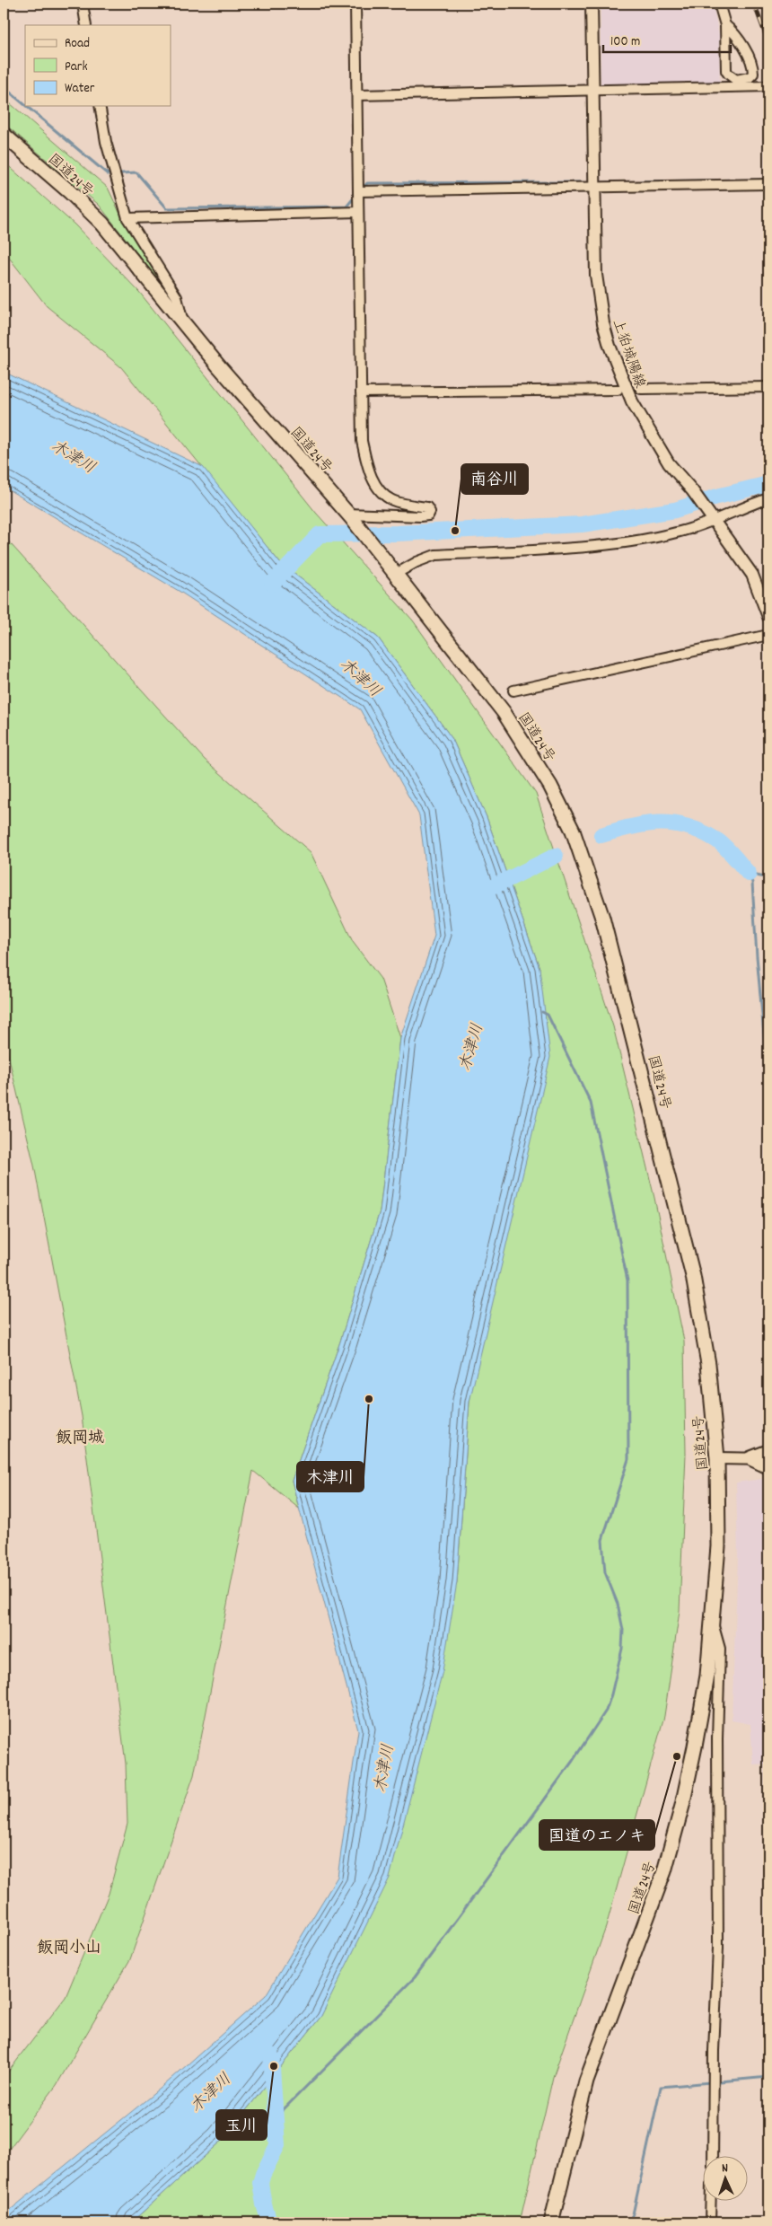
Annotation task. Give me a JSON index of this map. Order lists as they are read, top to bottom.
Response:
{
  "streets": {
    "highway": ["国道24号"],
    "main road": ["上狛城陽線"]
  },
  "districts": ["飯岡城", "飯岡小山"],
  "water": ["木津川"],
  "places": [
    "南谷川",
    "木津川",
    "国道のエノキ",
    "玉川"
  ],
  "legend": ["Road", "Park", "Water"],
  "scale_bar": "100 m",
  "north": "top"
}
